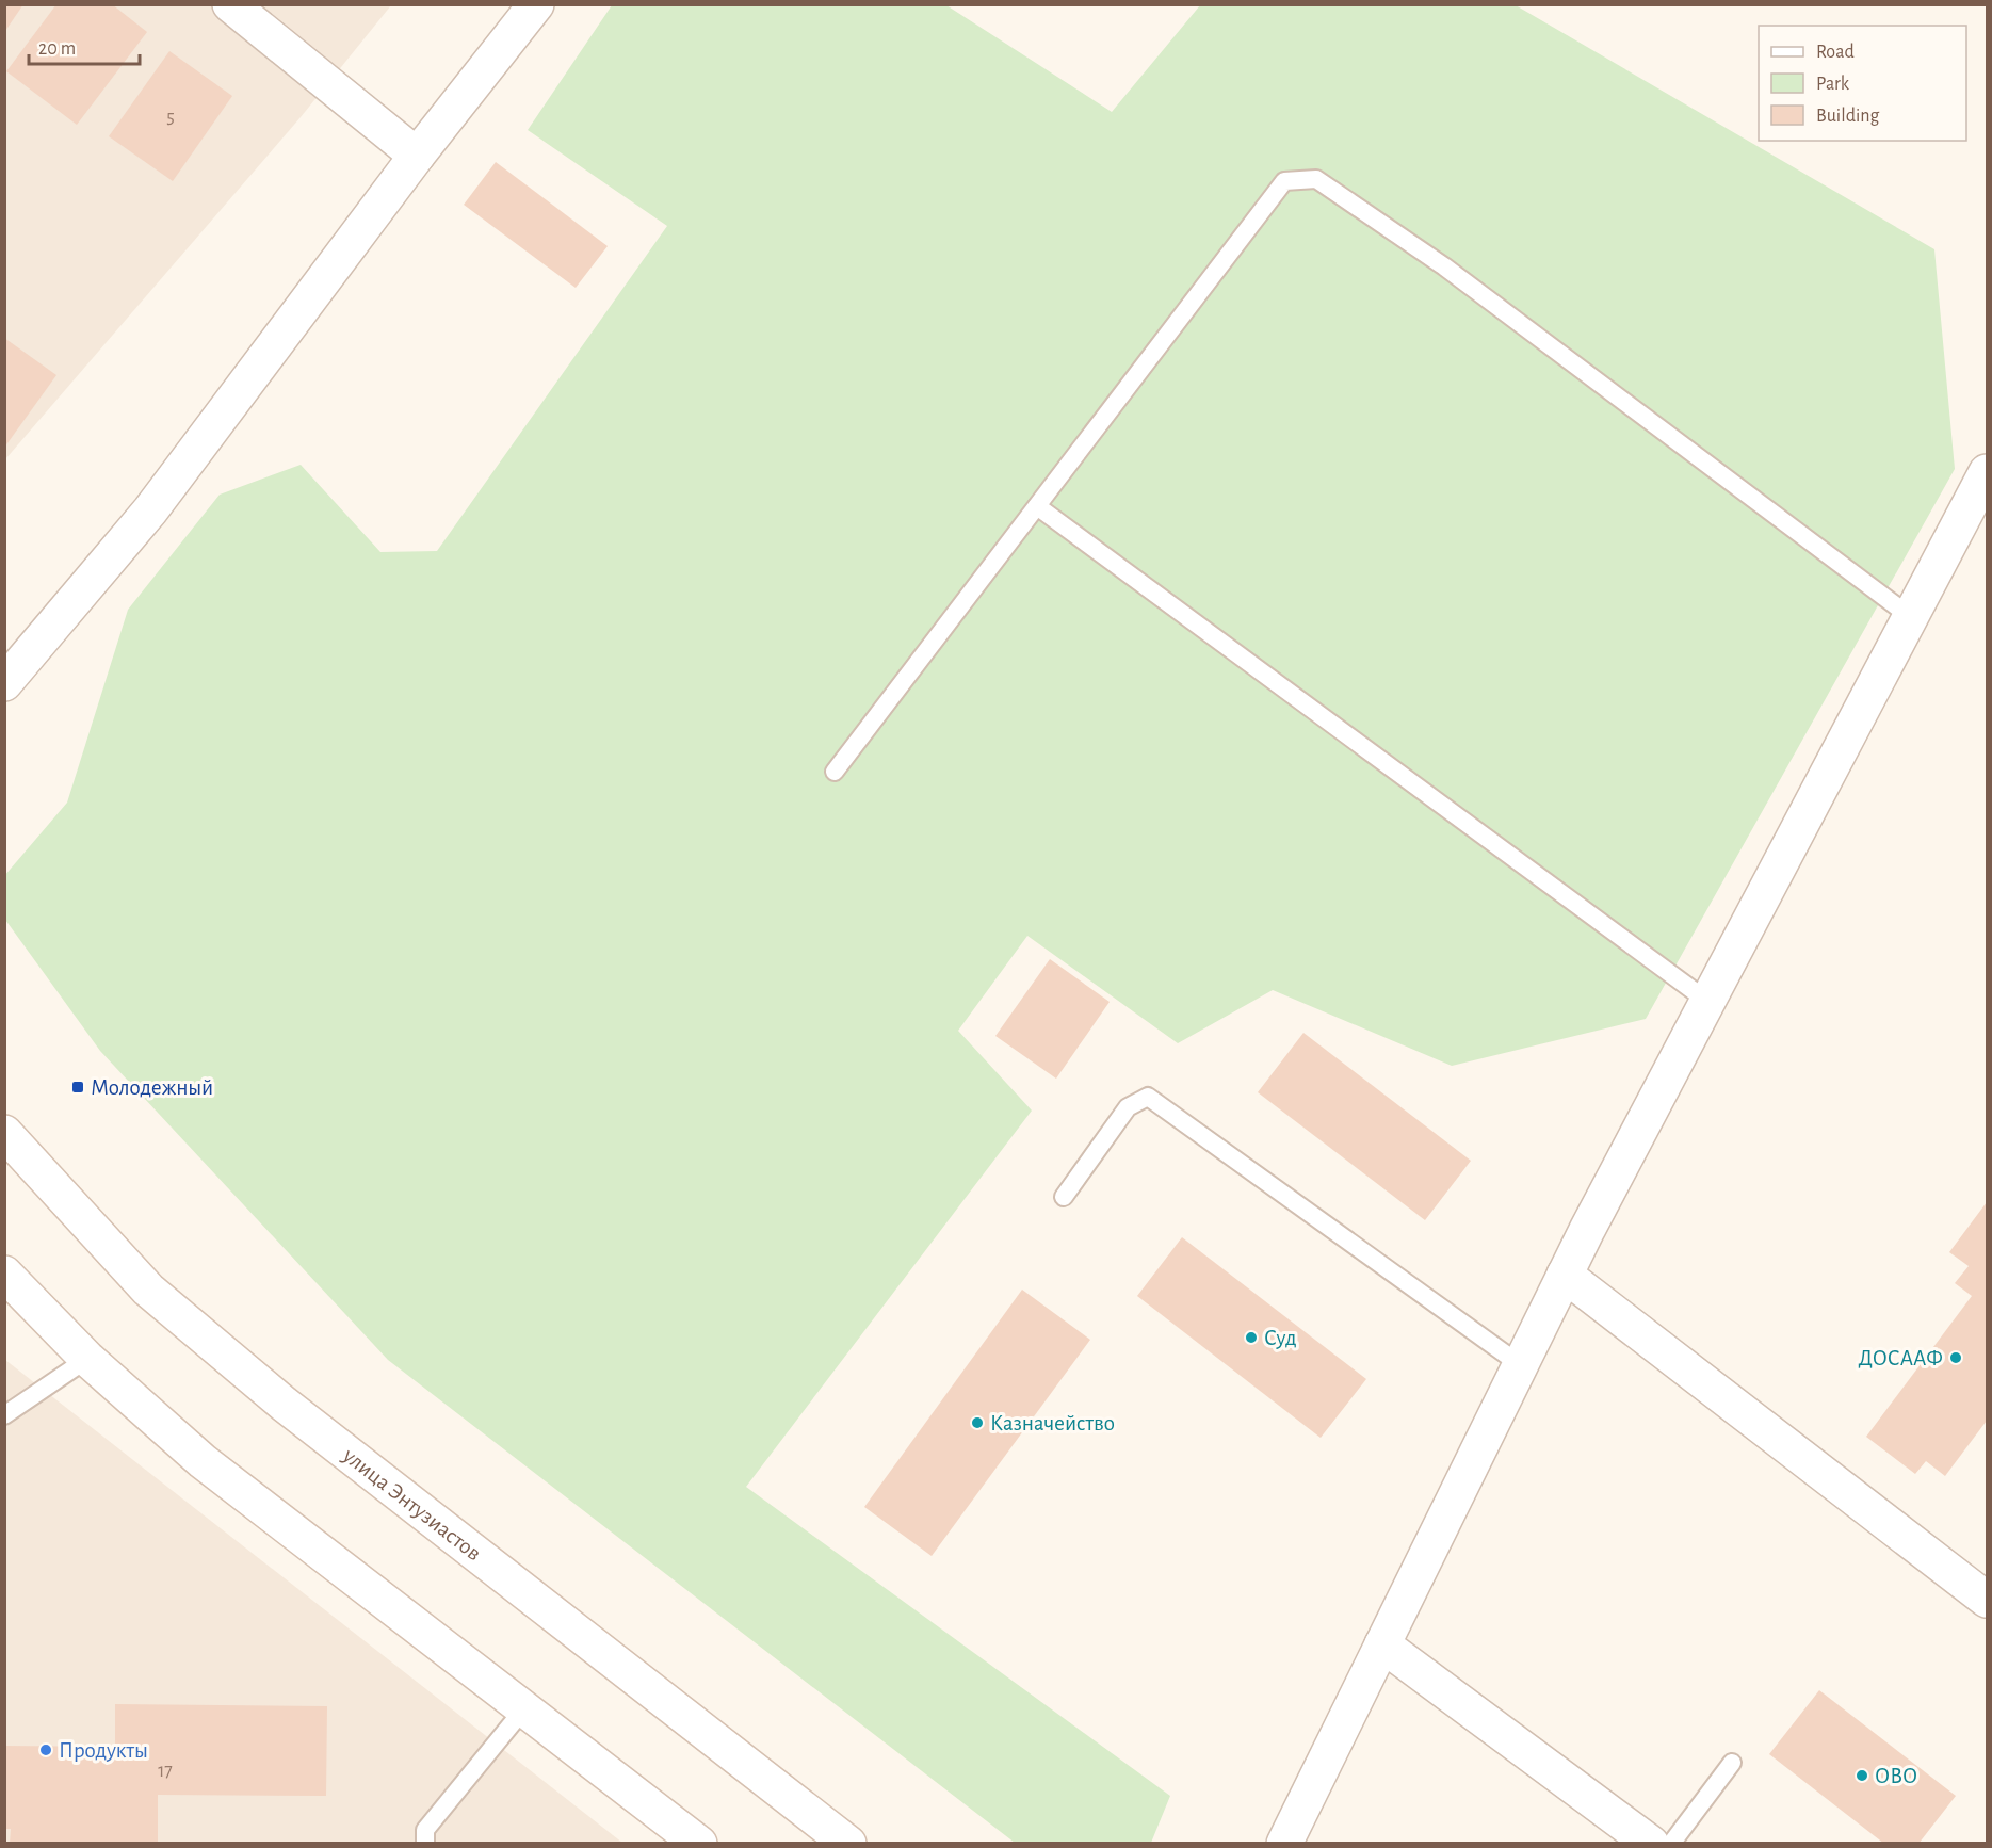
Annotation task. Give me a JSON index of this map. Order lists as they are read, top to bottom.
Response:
{
  "streets": {
    "street": ["улица Энтузиастов"]
  },
  "places": {
    "transit": ["Молодежный"],
    "other": [
      "Суд",
      "ДОСААФ",
      "Казначейство",
      "Продукты",
      "ОВО"
    ]
  },
  "house_numbers": ["5", "17"],
  "legend": ["Road", "Park", "Building"],
  "scale_bar": "20 m"
}
